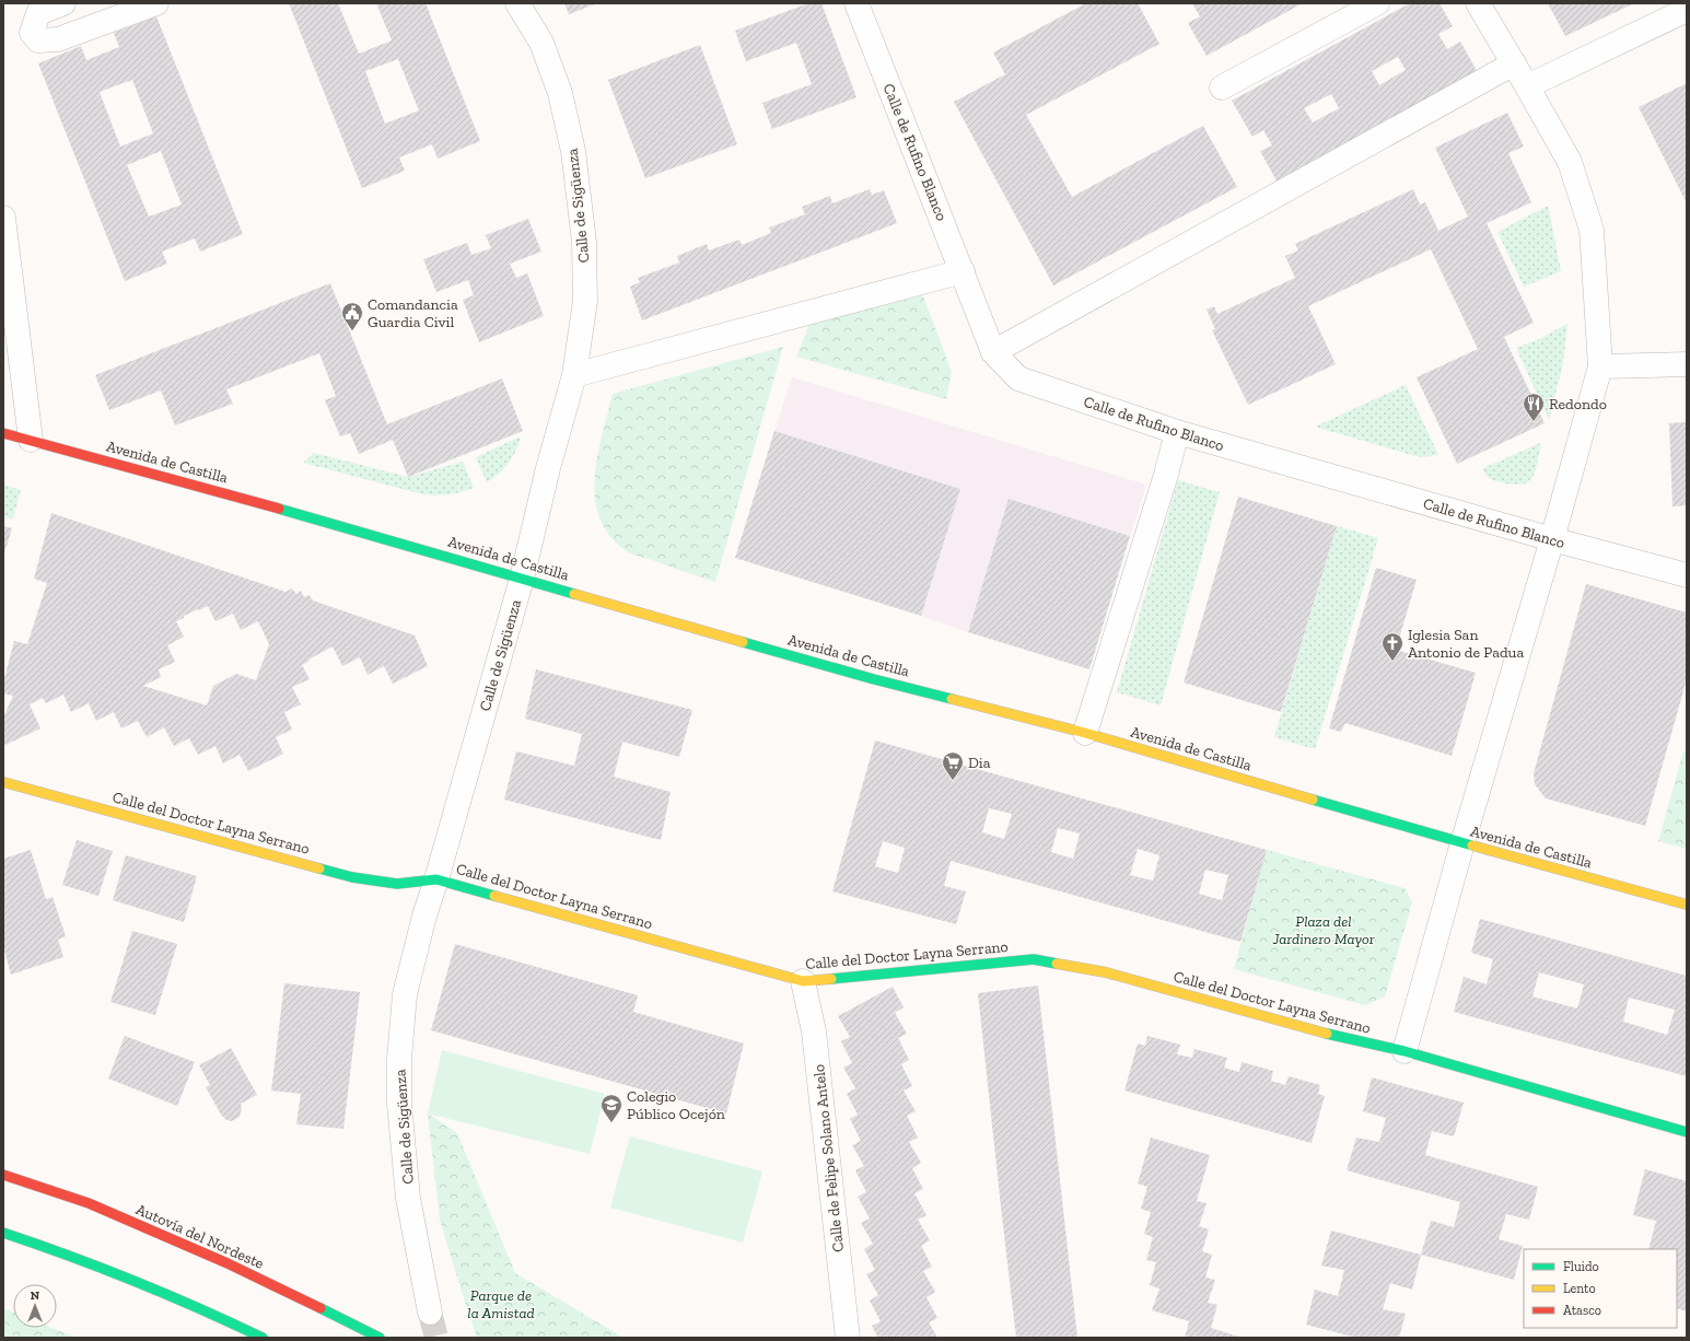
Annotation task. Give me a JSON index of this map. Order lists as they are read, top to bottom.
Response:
{
  "streets": {
    "main road": ["Avenida de Castilla", "Calle del Doctor Layna Serrano", "Autovía del Nordeste"],
    "street": ["Calle de Rufino Blanco", "Calle de Sigüenza", "Calle de Felipe Solano Antelo"]
  },
  "crossings": [
    ["Calle de Sigüenza", "Avenida de Castilla"],
    ["Calle de Sigüenza", "Calle del Doctor Layna Serrano"],
    ["Calle del Doctor Layna Serrano", "Calle de Felipe Solano Antelo"]
  ],
  "parks": ["Plaza del Jardinero Mayor", "Parque de la Amistad"],
  "places": {
    "public building": ["Comandancia Guardia Civil"],
    "restaurant": ["Redondo"],
    "church": ["Iglesia San Antonio de Padua"],
    "supermarket": ["Dia"],
    "school or university": ["Colegio Público Ocejón"]
  },
  "legend": ["Fluido", "Lento", "Atasco"],
  "north": "top"
}
